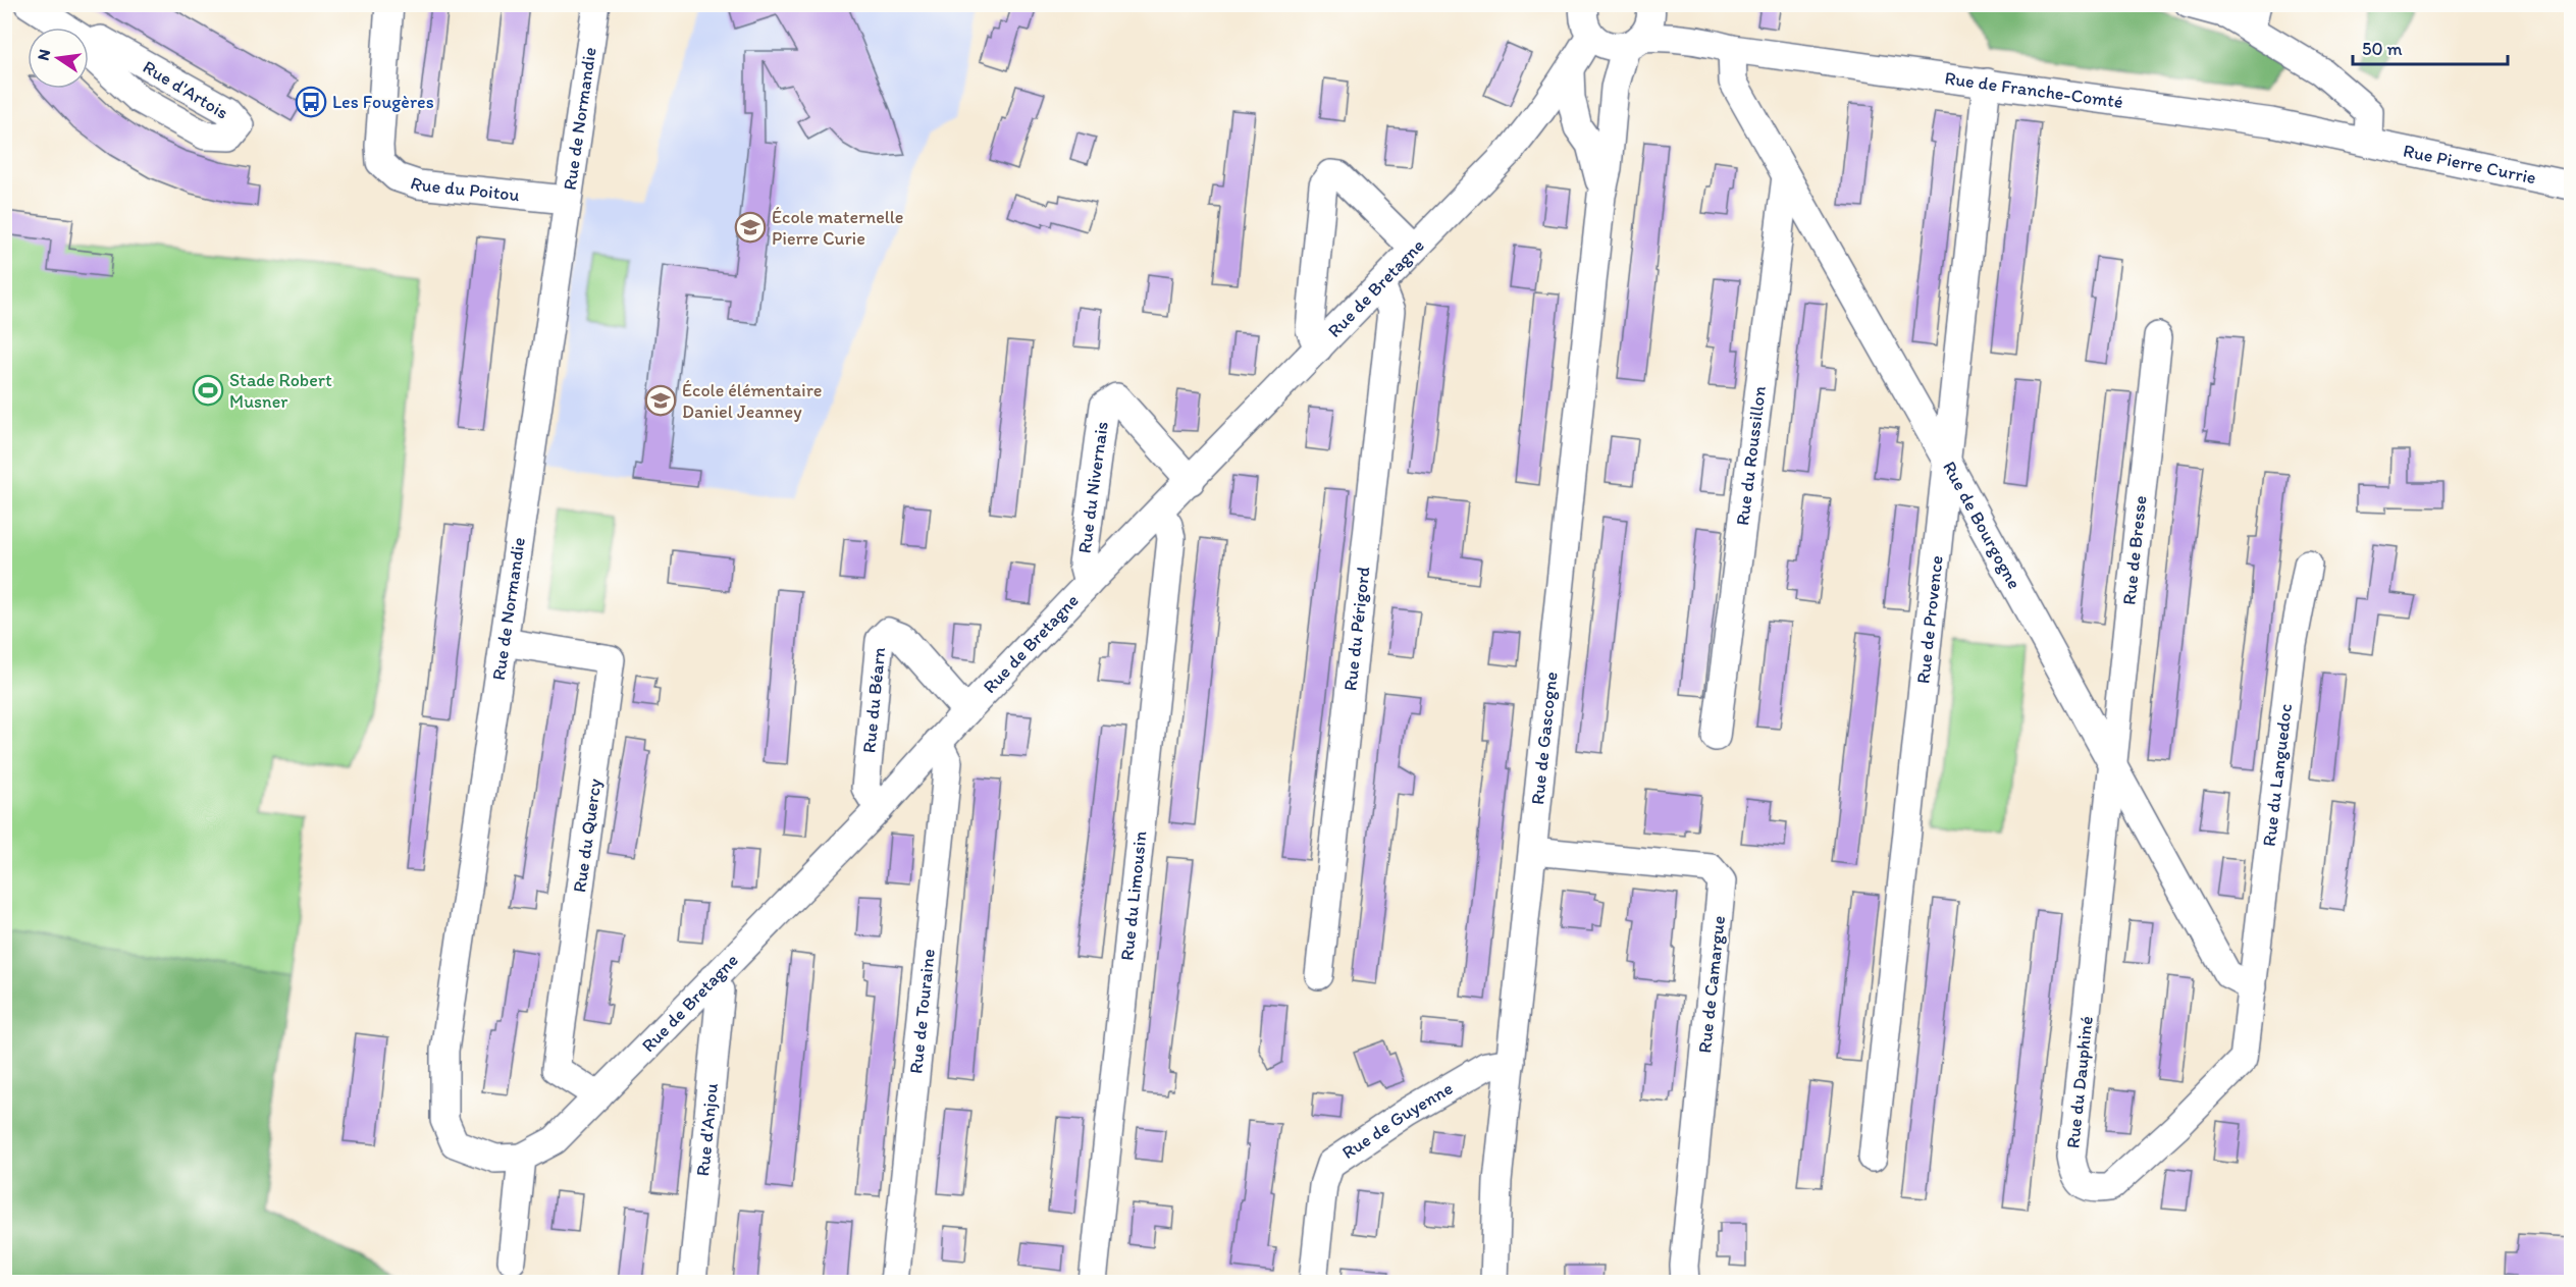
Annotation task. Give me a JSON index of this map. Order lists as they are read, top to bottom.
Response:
{
  "streets": {
    "street": [
      "Rue d'Artois",
      "Rue de Franche-Comté",
      "Rue de Normandie",
      "Rue Pierre Currie",
      "Rue du Poitou",
      "Rue de Bretagne",
      "Rue du Roussillon",
      "Rue du Nivernais",
      "Rue de Bourgogne",
      "Rue de Bresse",
      "Rue de Provence",
      "Rue du Périgord",
      "Rue du Béarn",
      "Rue de Gascogne",
      "Rue du Languedoc",
      "Rue du Quercy",
      "Rue du Limousin",
      "Rue de Camargue",
      "Rue de Touraine",
      "Rue du Dauphiné",
      "Rue de Guyenne",
      "Rue d'Anjou"
    ]
  },
  "crossings": [
    ["Rue de Franche-Comté", "Rue Pierre Currie"],
    ["Rue de Franche-Comté", "Rue de Bretagne"],
    ["Rue de Franche-Comté", "Rue de Bourgogne"],
    ["Rue de Franche-Comté", "Rue de Provence"],
    ["Rue de Franche-Comté", "Rue de Gascogne"],
    ["Rue de Normandie", "Rue du Poitou"],
    ["Rue de Normandie", "Rue de Bretagne"],
    ["Rue de Normandie", "Rue du Quercy"],
    ["Rue de Bretagne", "Rue du Nivernais"],
    ["Rue de Bretagne", "Rue du Périgord"],
    ["Rue de Bretagne", "Rue du Béarn"],
    ["Rue de Bretagne", "Rue de Gascogne"],
    ["Rue de Bretagne", "Rue du Quercy"],
    ["Rue de Bretagne", "Rue du Limousin"],
    ["Rue de Bretagne", "Rue de Touraine"],
    ["Rue de Bretagne", "Rue d'Anjou"],
    ["Rue du Roussillon", "Rue de Bourgogne"],
    ["Rue de Bourgogne", "Rue de Bresse"],
    ["Rue de Bourgogne", "Rue de Provence"],
    ["Rue de Bourgogne", "Rue du Languedoc"],
    ["Rue de Bourgogne", "Rue du Dauphiné"],
    ["Rue de Bresse", "Rue du Dauphiné"],
    ["Rue de Gascogne", "Rue de Camargue"],
    ["Rue de Gascogne", "Rue de Guyenne"],
    ["Rue du Languedoc", "Rue du Dauphiné"]
  ],
  "places": {
    "bus stop": ["Les Fougères"],
    "school or university": ["École maternelle Pierre Curie", "École élémentaire Daniel Jeanney"],
    "sports": ["Stade Robert Musner"]
  },
  "scale_bar": "50 m",
  "north": "left"
}
